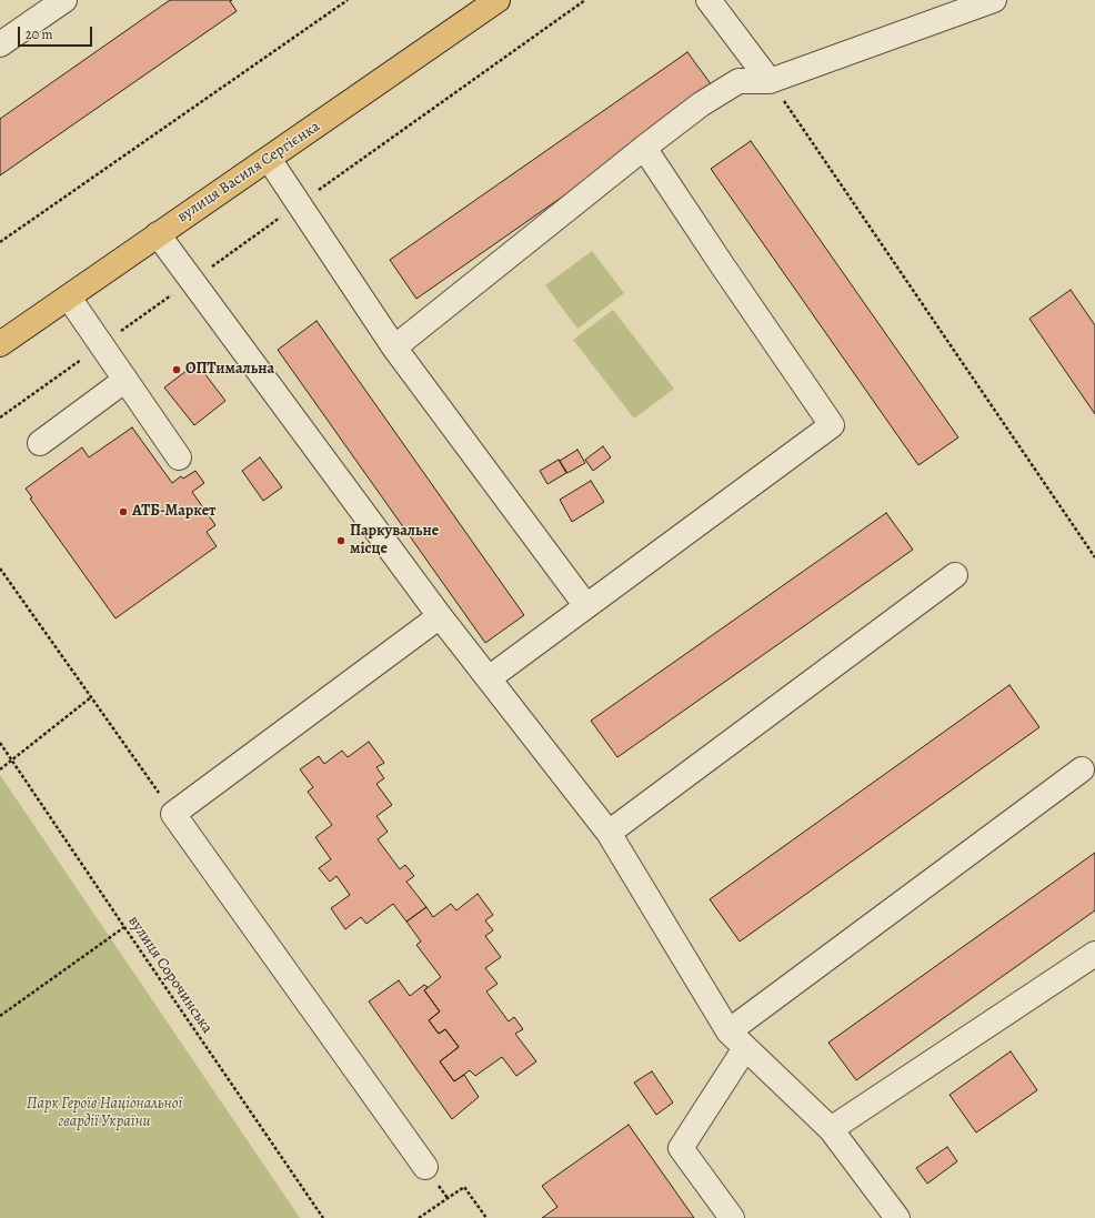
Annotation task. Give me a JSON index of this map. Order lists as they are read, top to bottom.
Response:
{
  "streets": {
    "main road": ["вулиця Василя Сергієнка"],
    "path": ["вулиця Сорочинська"]
  },
  "parks": ["Парк Героїв Національної гвардії України"],
  "places": ["ОПТимальна", "АТБ-Маркет", "Паркувальне місце"],
  "scale_bar": "20 m"
}
